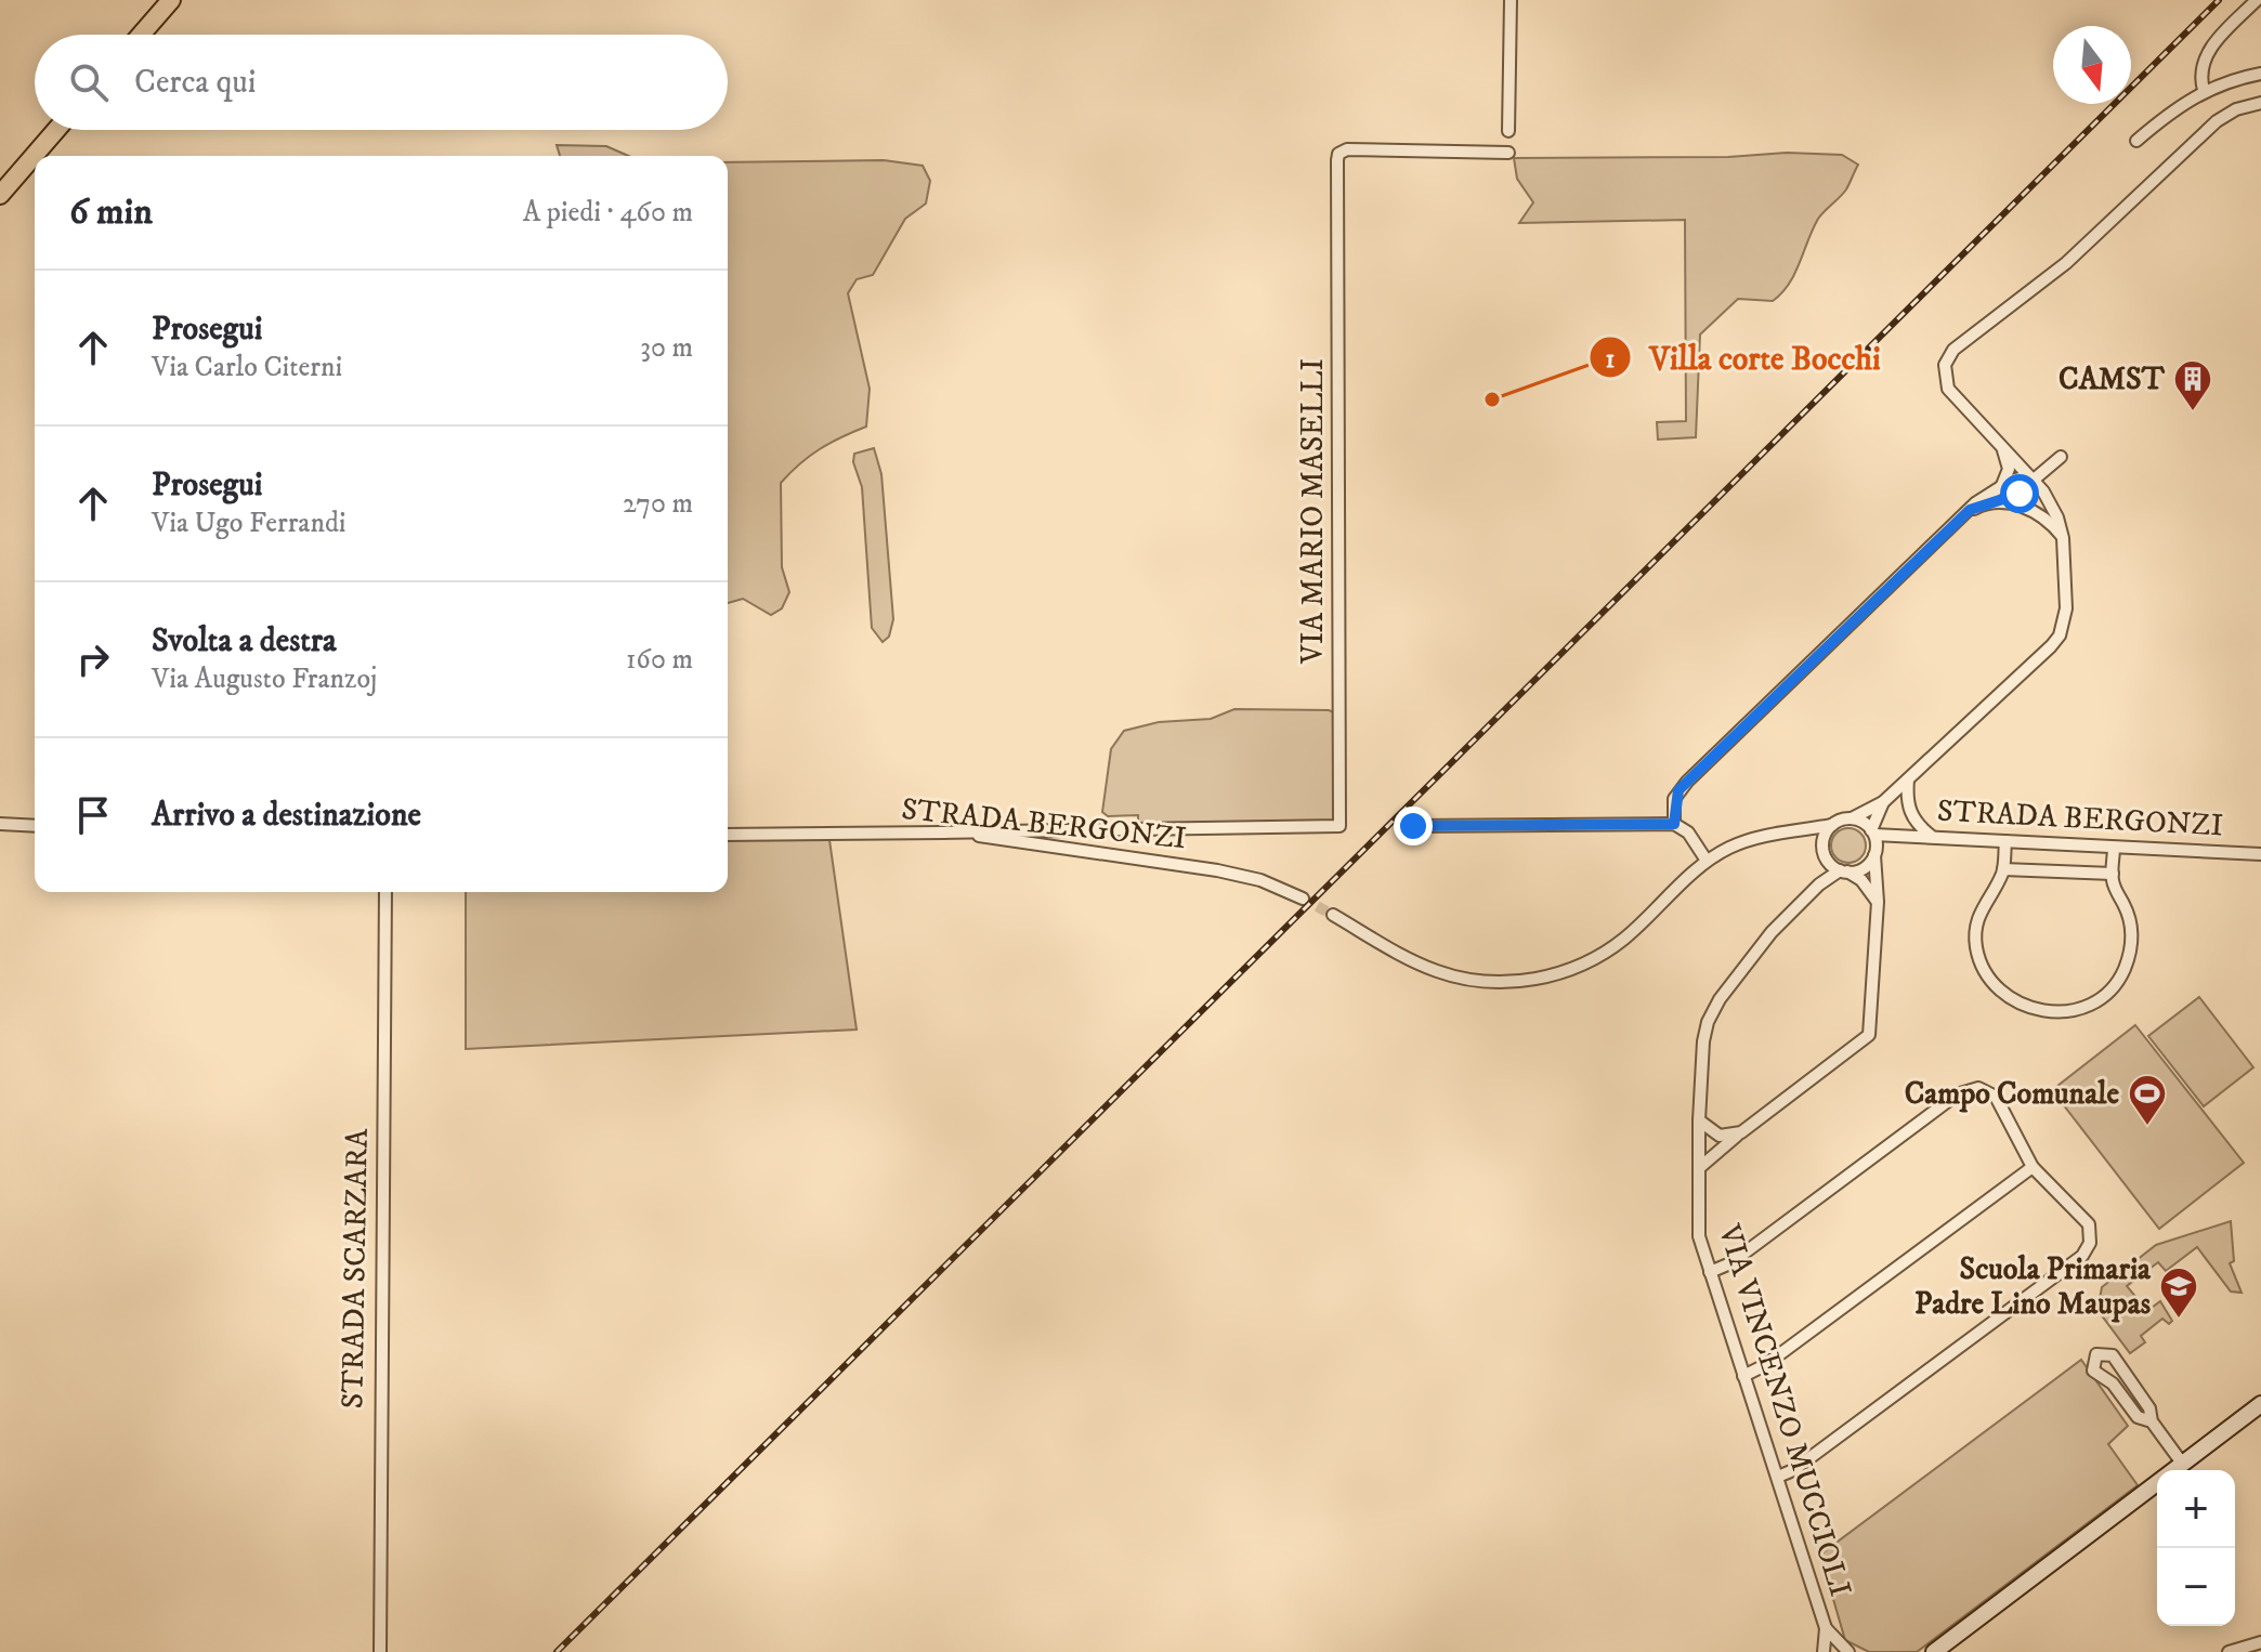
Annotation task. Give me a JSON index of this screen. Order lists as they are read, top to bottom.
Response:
{
  "streets": {
    "street": [
      "VIA MARIO MASELLI",
      "STRADA BERGONZI",
      "STRADA SCARZARA",
      "VIA VINCENZO MUCCIOLI"
    ]
  },
  "crossings": [
    ["VIA MARIO MASELLI", "STRADA BERGONZI"],
    ["STRADA BERGONZI", "VIA VINCENZO MUCCIOLI"]
  ],
  "places": {
    "other": ["Villa corte Bocchi"],
    "building": ["CAMST"],
    "sports": ["Campo Comunale"],
    "school or university": ["Scuola Primaria Padre Lino Maupas"]
  },
  "north": "bottom",
  "page": {
    "search": "Cerca qui",
    "heading": ["6 min", "A piedi · 460 m"],
    "list": [
      ["Prosegui", "Via Carlo Citerni", "30 m"],
      ["Prosegui", "Via Ugo Ferrandi", "270 m"],
      ["Svolta a destra", "Via Augusto Franzoj", "160 m"],
      "Arrivo a destinazione"
    ],
    "map_buttons": ["+", "−"]
  }
}
